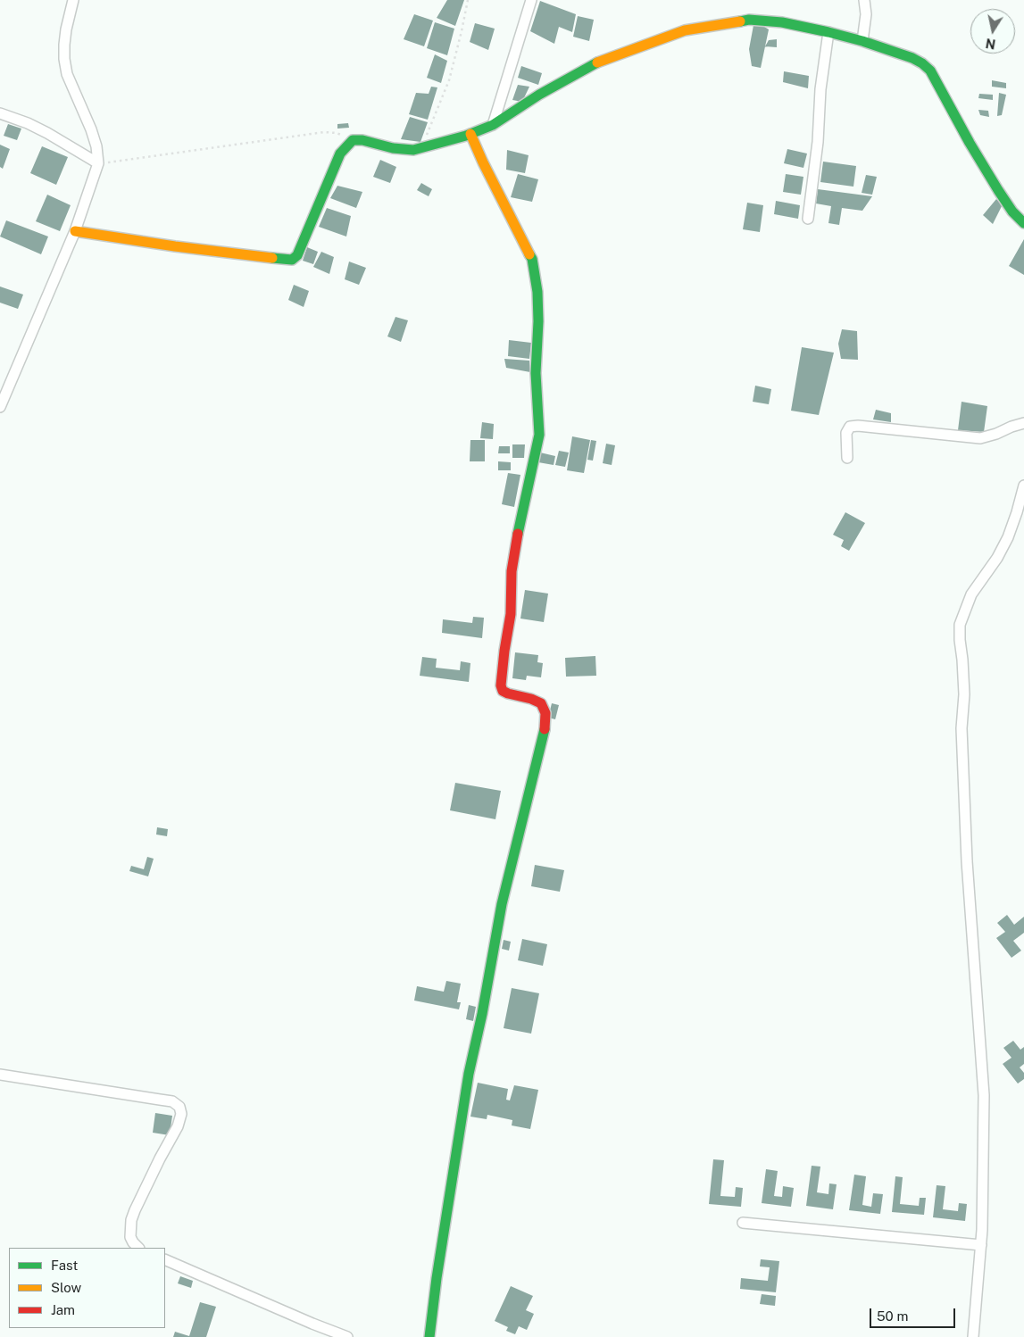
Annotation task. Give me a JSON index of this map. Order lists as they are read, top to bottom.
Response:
{
  "legend": ["Fast", "Slow", "Jam"],
  "scale_bar": "50 m",
  "north": "bottom"
}
